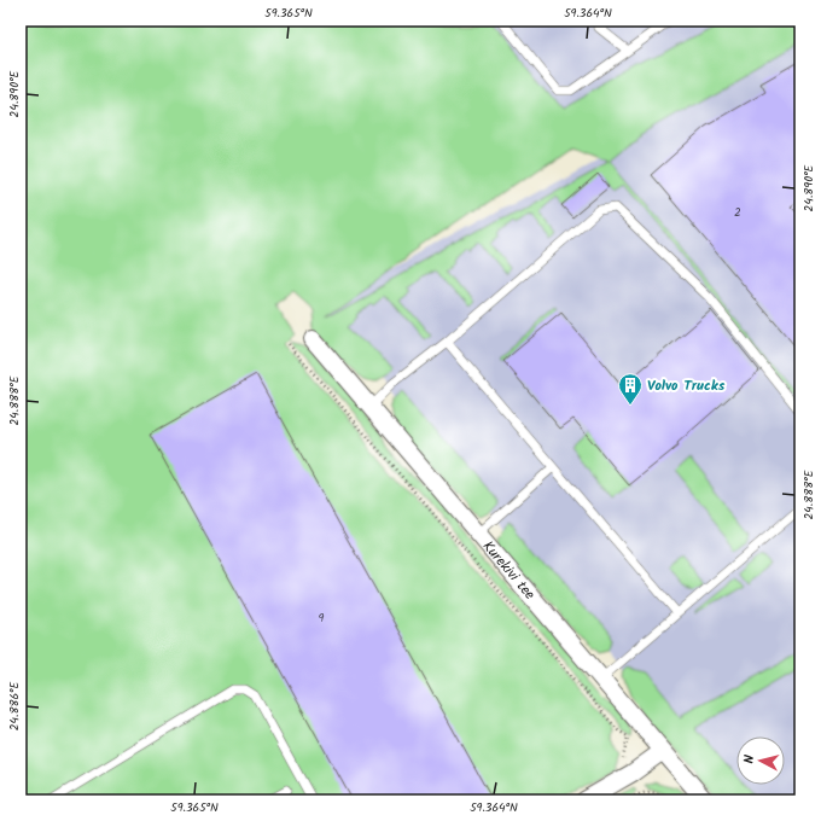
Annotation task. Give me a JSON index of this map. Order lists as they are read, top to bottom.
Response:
{
  "streets": {
    "street": ["Kurekivi tee"]
  },
  "places": {
    "building": ["Volvo Trucks"]
  },
  "house_numbers": ["2", "9"],
  "north": "left",
  "coordinates": [
    "59.365°N",
    "59.364°N",
    "24.890°E",
    "24.888°E",
    "24.886°E"
  ]
}
